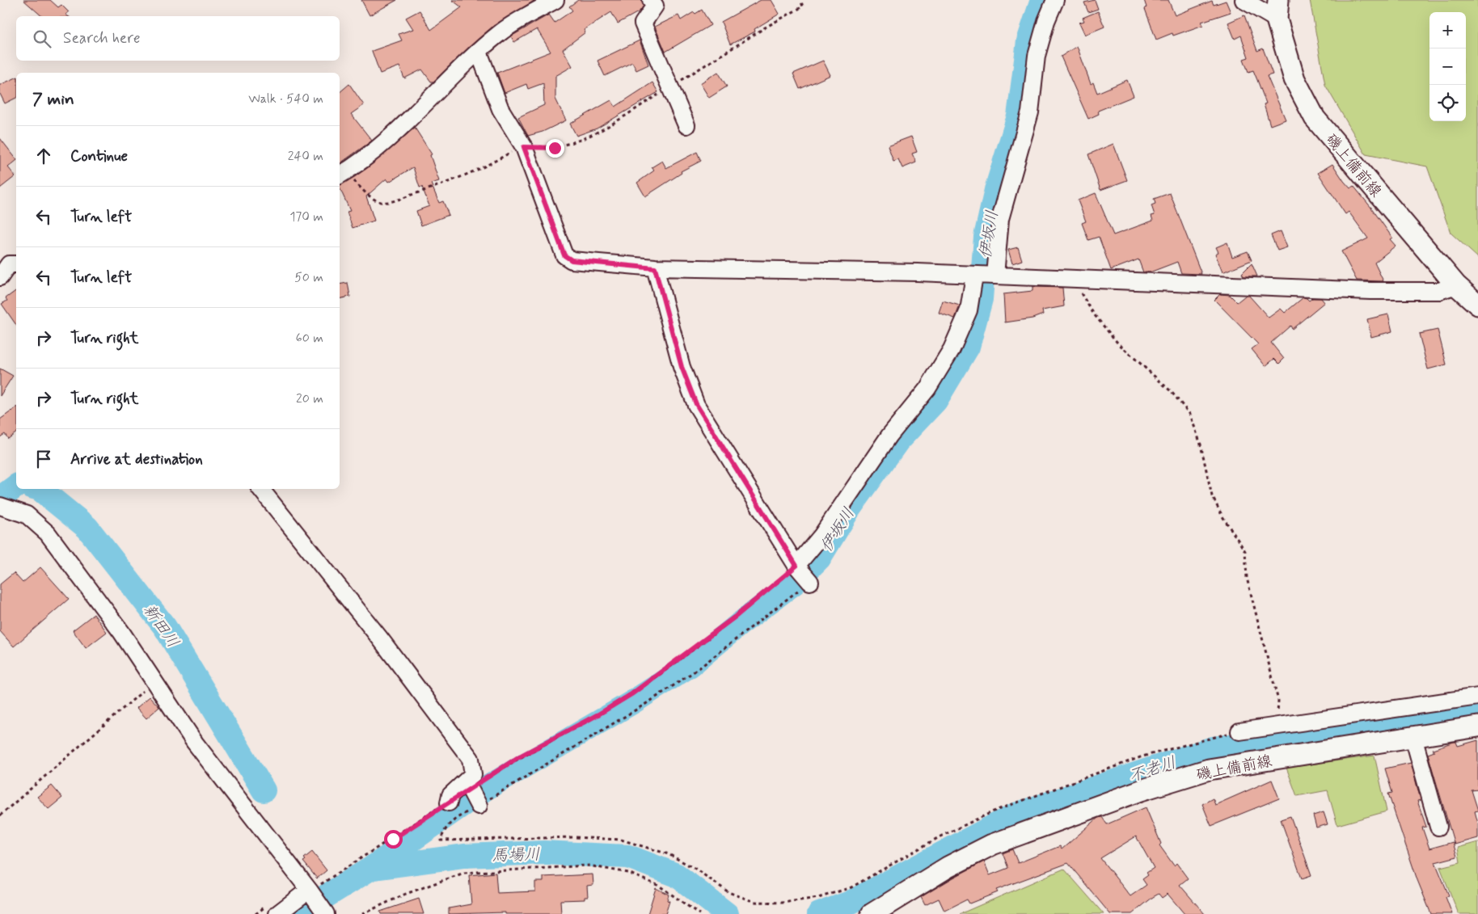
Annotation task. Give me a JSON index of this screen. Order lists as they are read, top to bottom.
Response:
{
  "streets": {
    "main road": ["磯上備前線"]
  },
  "water": [
    "伊坂川",
    "新田川",
    "不老川",
    "馬場川"
  ],
  "page": {
    "map_buttons": ["+", "−"],
    "search": "Search here",
    "heading": ["7 min", "Walk · 540 m"],
    "list": [
      ["Continue", "240 m"],
      ["Turn left", "170 m"],
      ["Turn left", "50 m"],
      ["Turn right", "60 m"],
      ["Turn right", "20 m"],
      "Arrive at destination"
    ]
  }
}
